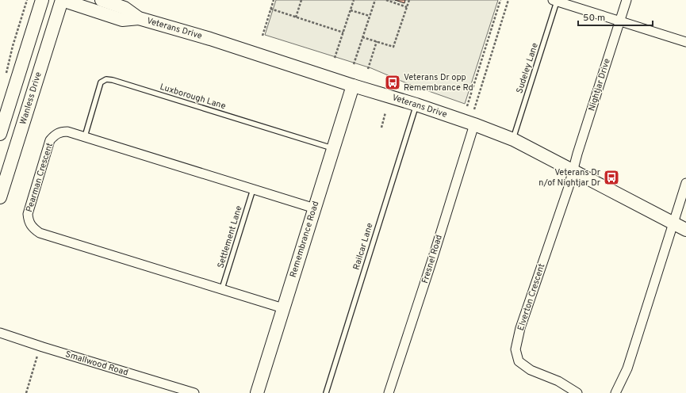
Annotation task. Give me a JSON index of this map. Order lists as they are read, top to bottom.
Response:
{
  "streets": {
    "street": [
      "Veterans Drive",
      "Nightjar Drive",
      "Wanless Drive",
      "Pearman Crescent",
      "Remembrance Road",
      "Fresnel Road",
      "Elverton Crescent",
      "Smallwood Road"
    ],
    "lane": [
      "Sudeley Lane",
      "Luxborough Lane",
      "Settlement Lane",
      "Railcar Lane"
    ]
  },
  "crossings": [
    ["Veterans Drive", "Sudeley Lane"],
    ["Veterans Drive", "Nightjar Drive"],
    ["Veterans Drive", "Wanless Drive"],
    ["Veterans Drive", "Remembrance Road"],
    ["Veterans Drive", "Railcar Lane"],
    ["Veterans Drive", "Fresnel Road"],
    ["Veterans Drive", "Elverton Crescent"],
    ["Nightjar Drive", "Elverton Crescent"],
    ["Luxborough Lane", "Pearman Crescent"],
    ["Luxborough Lane", "Remembrance Road"],
    ["Pearman Crescent", "Settlement Lane"],
    ["Pearman Crescent", "Remembrance Road"]
  ],
  "places": {
    "bus stop": ["Veterans Dr opp Remembrance Rd", "Veterans Dr n/of Nightjar Dr"]
  },
  "scale_bar": "50 m"
}
